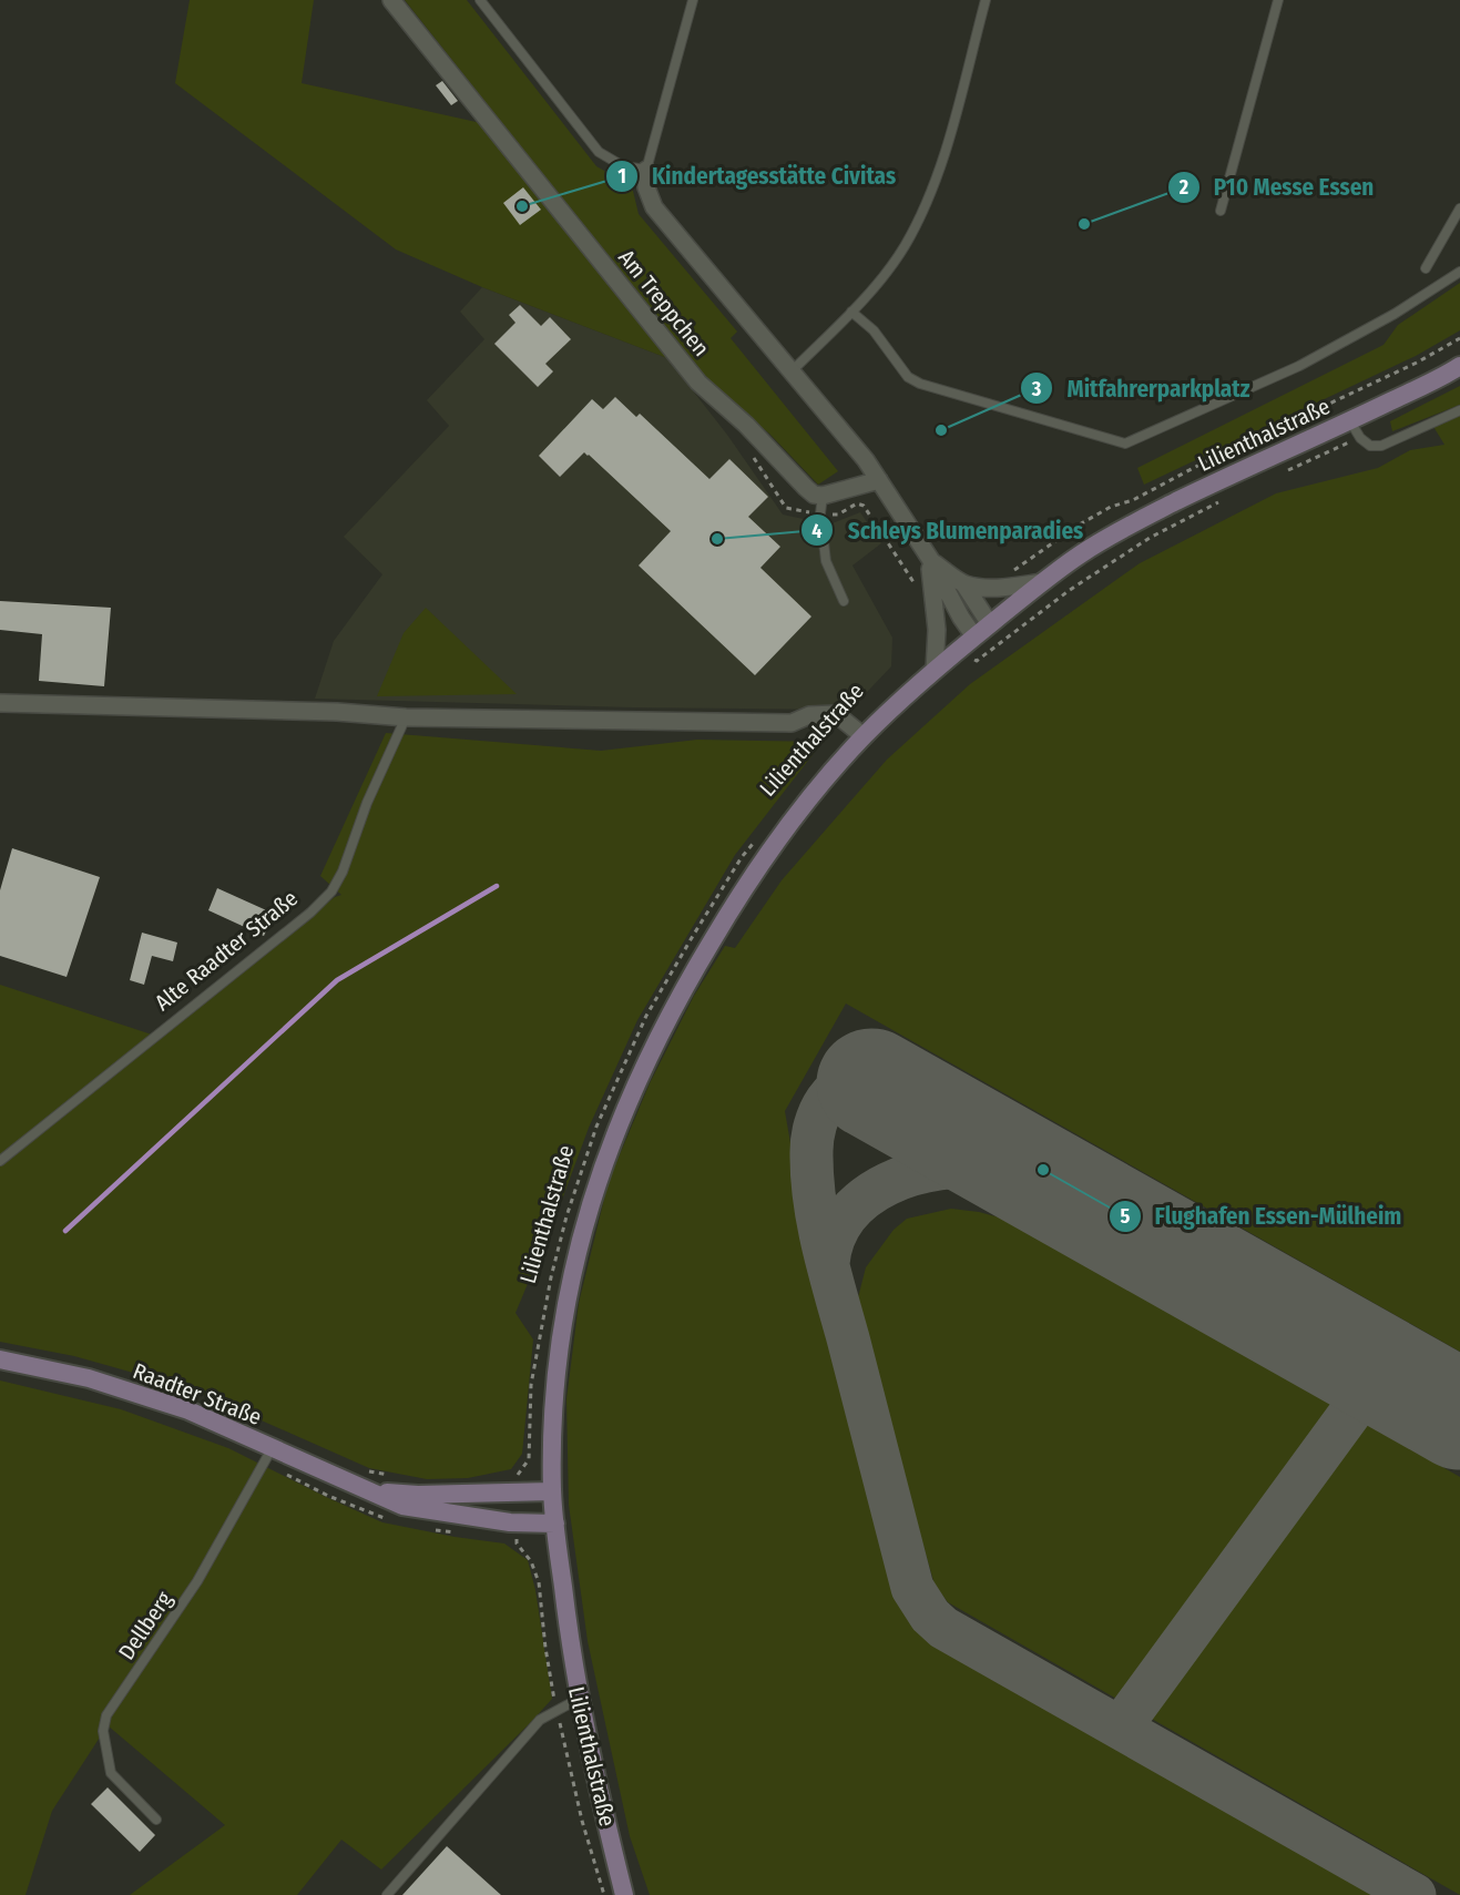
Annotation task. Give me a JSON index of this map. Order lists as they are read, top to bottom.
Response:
{
  "streets": {
    "main road": ["Lilienthalstraße", "Raadter Straße"],
    "street": ["Am Treppchen"],
    "lane": ["Alte Raadter Straße", "Dellberg"]
  },
  "crossings": [
    ["Lilienthalstraße", "Raadter Straße"],
    ["Raadter Straße", "Dellberg"]
  ],
  "places": [
    "Kindertagesstätte Civitas",
    "P10 Messe Essen",
    "Mitfahrerparkplatz",
    "Schleys Blumenparadies",
    "Flughafen Essen-Mülheim"
  ]
}
